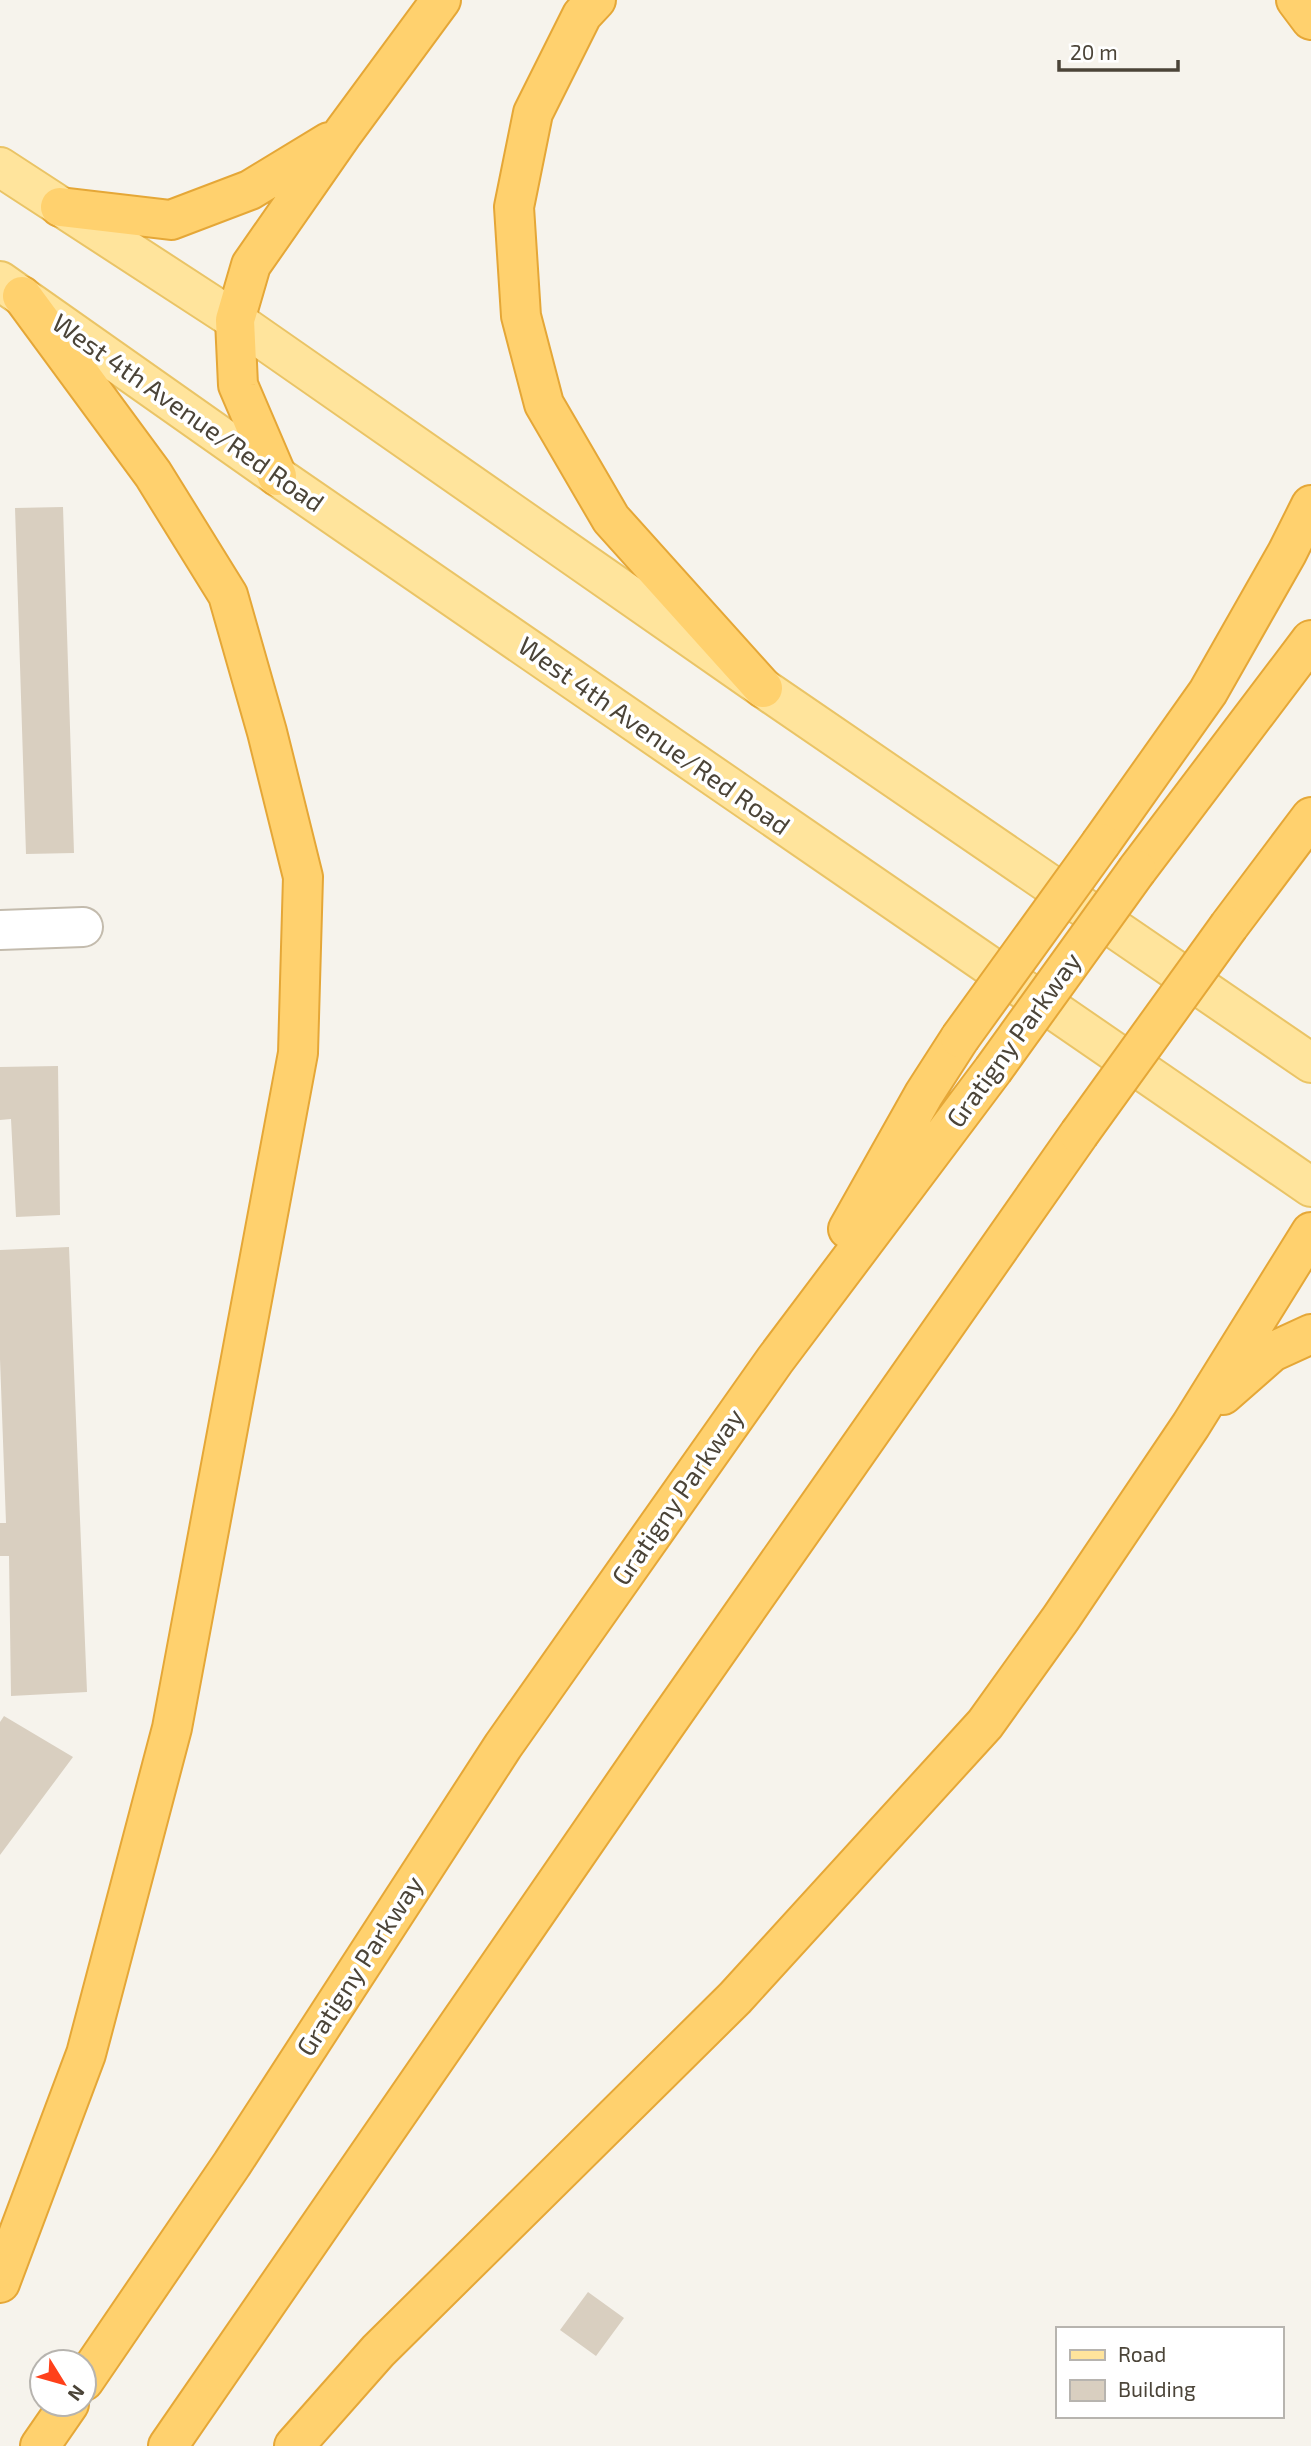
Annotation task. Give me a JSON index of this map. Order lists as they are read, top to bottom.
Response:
{
  "streets": {
    "highway": ["Gratigny Parkway"],
    "main road": ["West 4th Avenue/Red Road"]
  },
  "legend": ["Road", "Building"],
  "scale_bar": "20 m",
  "north": "bottom right"
}
